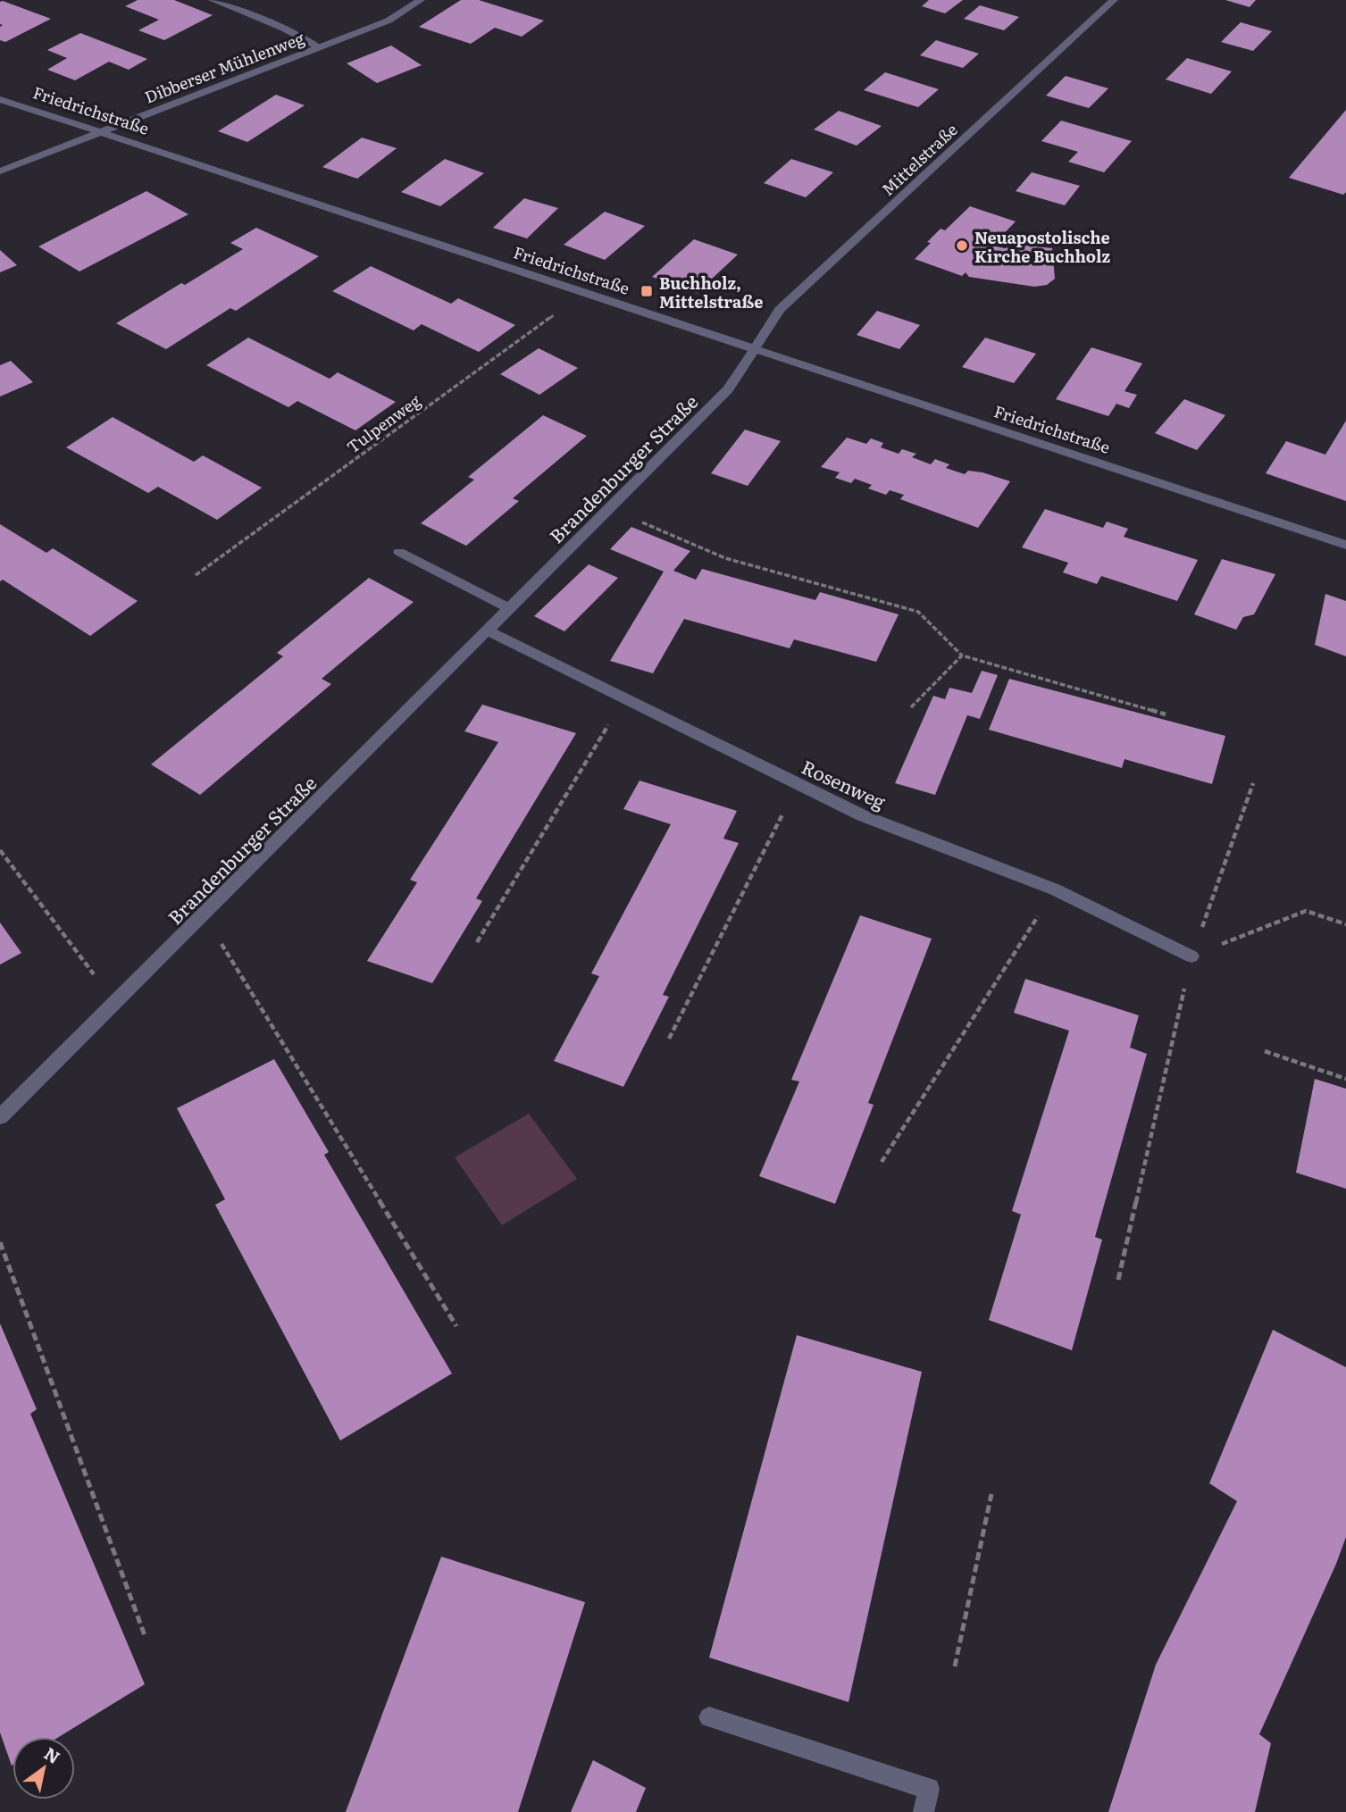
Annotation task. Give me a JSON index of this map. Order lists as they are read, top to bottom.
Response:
{
  "streets": {
    "street": [
      "Dibberser Mühlenweg",
      "Friedrichstraße",
      "Mittelstraße",
      "Brandenburger Straße",
      "Rosenweg"
    ],
    "path": ["Tulpenweg"]
  },
  "crossings": [
    ["Dibberser Mühlenweg", "Friedrichstraße"],
    ["Friedrichstraße", "Mittelstraße"],
    ["Friedrichstraße", "Tulpenweg"],
    ["Friedrichstraße", "Brandenburger Straße"],
    ["Mittelstraße", "Brandenburger Straße"],
    ["Brandenburger Straße", "Rosenweg"]
  ],
  "places": {
    "other": ["Neuapostolische Kirche Buchholz"],
    "transit": ["Buchholz, Mittelstraße"]
  },
  "north": "top right"
}
